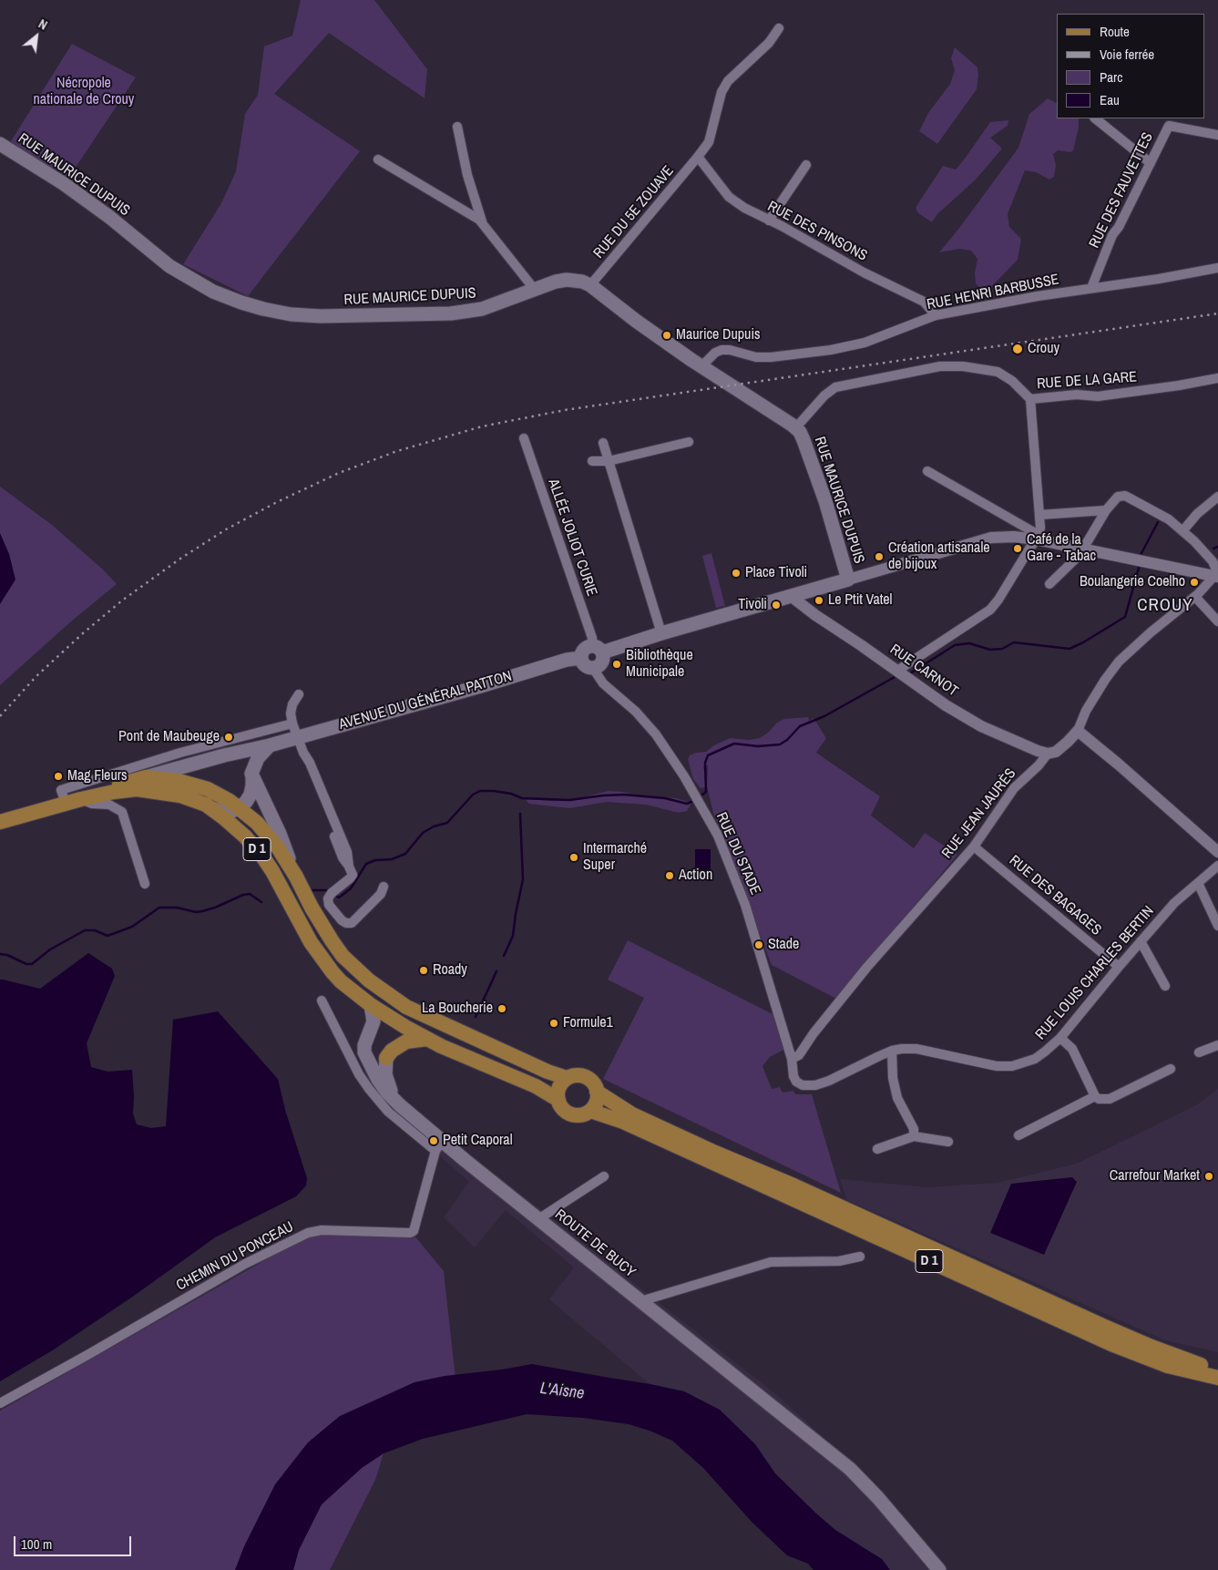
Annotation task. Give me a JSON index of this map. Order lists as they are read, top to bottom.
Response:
{
  "streets": {
    "main road": [
      "RUE MAURICE DUPUIS",
      "AVENUE DU GÉNÉRAL PATTON",
      "D 1",
      "ROUTE DE BUCY"
    ],
    "street": [
      "RUE DES FAUVETTES",
      "RUE DU 5E ZOUAVE",
      "RUE DES PINSONS",
      "RUE HENRI BARBUSSE",
      "RUE DE LA GARE",
      "ALLÉE JOLIOT CURIE",
      "RUE CARNOT",
      "RUE JEAN JAURÈS",
      "RUE DU STADE",
      "RUE DES BAGAGES",
      "RUE LOUIS CHARLES BERTIN",
      "CHEMIN DU PONCEAU"
    ]
  },
  "crossings": [
    ["RUE MAURICE DUPUIS", "RUE DU 5E ZOUAVE"],
    ["RUE MAURICE DUPUIS", "RUE HENRI BARBUSSE"],
    ["RUE MAURICE DUPUIS", "RUE DE LA GARE"],
    ["RUE DES FAUVETTES", "RUE HENRI BARBUSSE"],
    ["RUE DU 5E ZOUAVE", "RUE DES PINSONS"],
    ["RUE DES PINSONS", "RUE HENRI BARBUSSE"],
    ["ALLÉE JOLIOT CURIE", "AVENUE DU GÉNÉRAL PATTON"],
    ["ALLÉE JOLIOT CURIE", "RUE DU STADE"],
    ["RUE CARNOT", "RUE JEAN JAURÈS"],
    ["AVENUE DU GÉNÉRAL PATTON", "D 1"],
    ["AVENUE DU GÉNÉRAL PATTON", "RUE DU STADE"],
    ["RUE JEAN JAURÈS", "RUE DU STADE"],
    ["RUE JEAN JAURÈS", "RUE DES BAGAGES"],
    ["D 1", "ROUTE DE BUCY"],
    ["RUE DU STADE", "RUE LOUIS CHARLES BERTIN"],
    ["RUE DES BAGAGES", "RUE LOUIS CHARLES BERTIN"],
    ["ROUTE DE BUCY", "CHEMIN DU PONCEAU"]
  ],
  "districts": ["CROUY"],
  "water": ["L'Aisne"],
  "parks": ["Nécropole nationale de Crouy"],
  "places": [
    "Maurice Dupuis",
    "Crouy",
    "Café de la Gare - Tabac",
    "Création artisanale de bijoux",
    "Place Tivoli",
    "Boulangerie Coelho",
    "Le Ptit Vatel",
    "Tivoli",
    "Bibliothèque Municipale",
    "Pont de Maubeuge",
    "Mag Fleurs",
    "Intermarché Super",
    "Action",
    "Stade",
    "Roady",
    "La Boucherie",
    "Formule1",
    "Petit Caporal",
    "Carrefour Market"
  ],
  "legend": [
    "Route",
    "Voie ferrée",
    "Parc",
    "Eau"
  ],
  "scale_bar": "100 m",
  "north": "top right"
}
